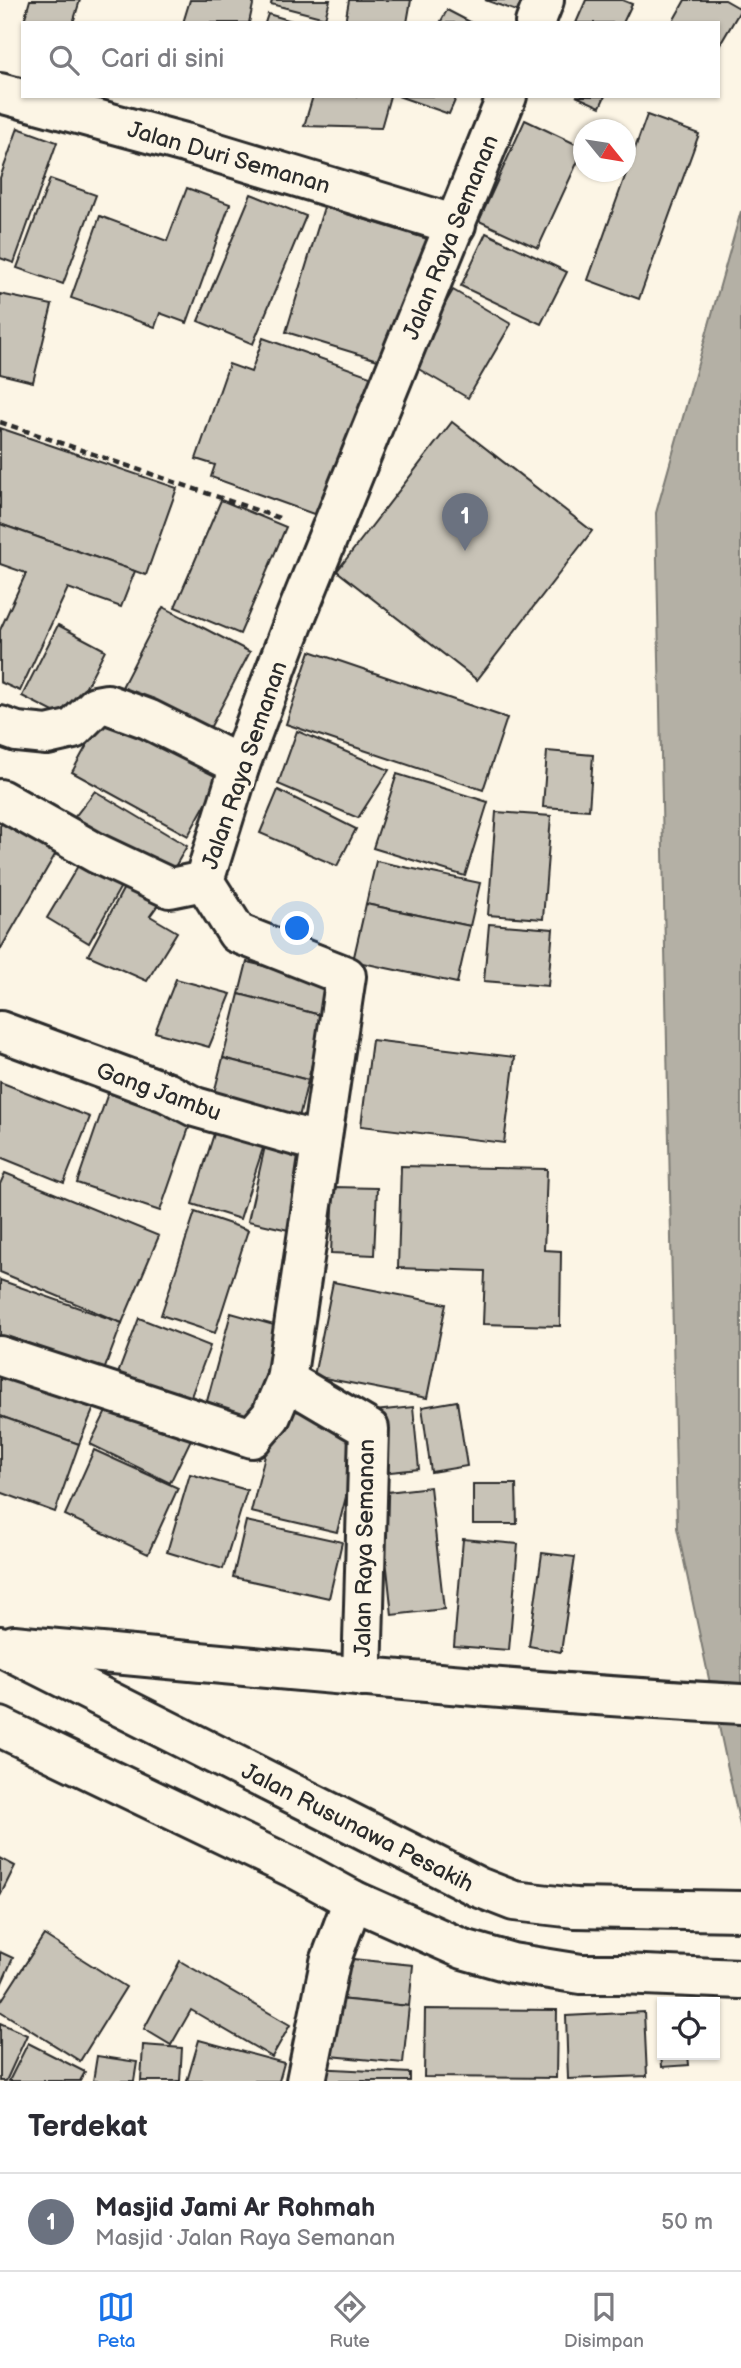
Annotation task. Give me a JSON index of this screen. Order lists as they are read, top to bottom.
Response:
{
  "streets": {
    "street": [
      "Jalan Duri Semanan",
      "Jalan Raya Semanan",
      "Gang Jambu",
      "Jalan Rusunawa Pesakih"
    ]
  },
  "crossings": [
    ["Jalan Duri Semanan", "Jalan Raya Semanan"],
    ["Jalan Raya Semanan", "Gang Jambu"],
    ["Jalan Raya Semanan", "Jalan Rusunawa Pesakih"]
  ],
  "north": "bottom right",
  "page": {
    "search": "Cari di sini",
    "pins": "1",
    "heading": "Terdekat",
    "list": [
      {
        "mark": "1",
        "name": "Masjid Jami Ar Rohmah",
        "note": "Masjid · Jalan Raya Semanan",
        "value": "50 m"
      }
    ],
    "nav": ["Peta", "Rute", "Disimpan"]
  }
}
